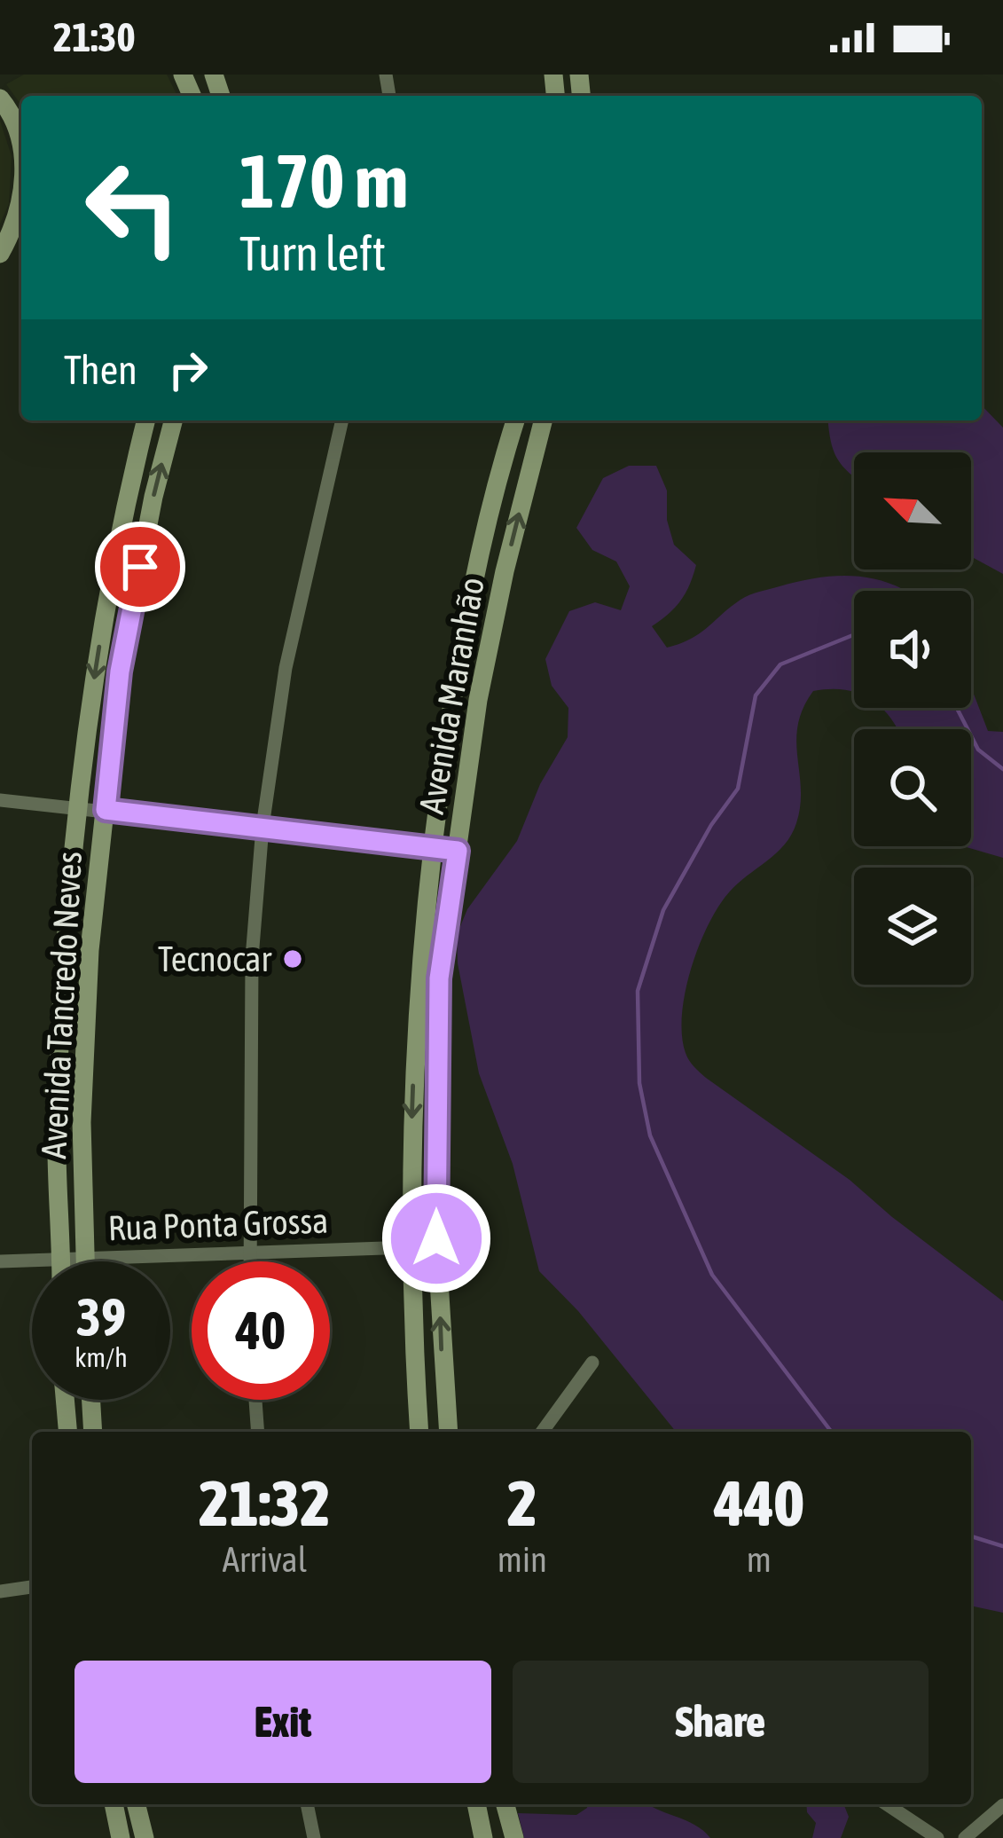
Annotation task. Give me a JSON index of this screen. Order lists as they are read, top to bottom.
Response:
{
  "streets": {
    "street": ["Avenida Maranhão", "Avenida Tancredo Neves", "Rua Ponta Grossa"]
  },
  "crossings": [
    ["Avenida Maranhão", "Rua Ponta Grossa"],
    ["Avenida Tancredo Neves", "Rua Ponta Grossa"]
  ],
  "places": ["Tecnocar"],
  "north": "top left",
  "page": {
    "status": "21:30",
    "turn": ["170 m", "Turn left"],
    "then": "Then",
    "speed": "39 km/h",
    "limit": "40",
    "eta": [
      "21:32",
      "Arrival",
      "2",
      "min",
      "440",
      "m"
    ],
    "buttons": ["Exit", "Share"]
  }
}
